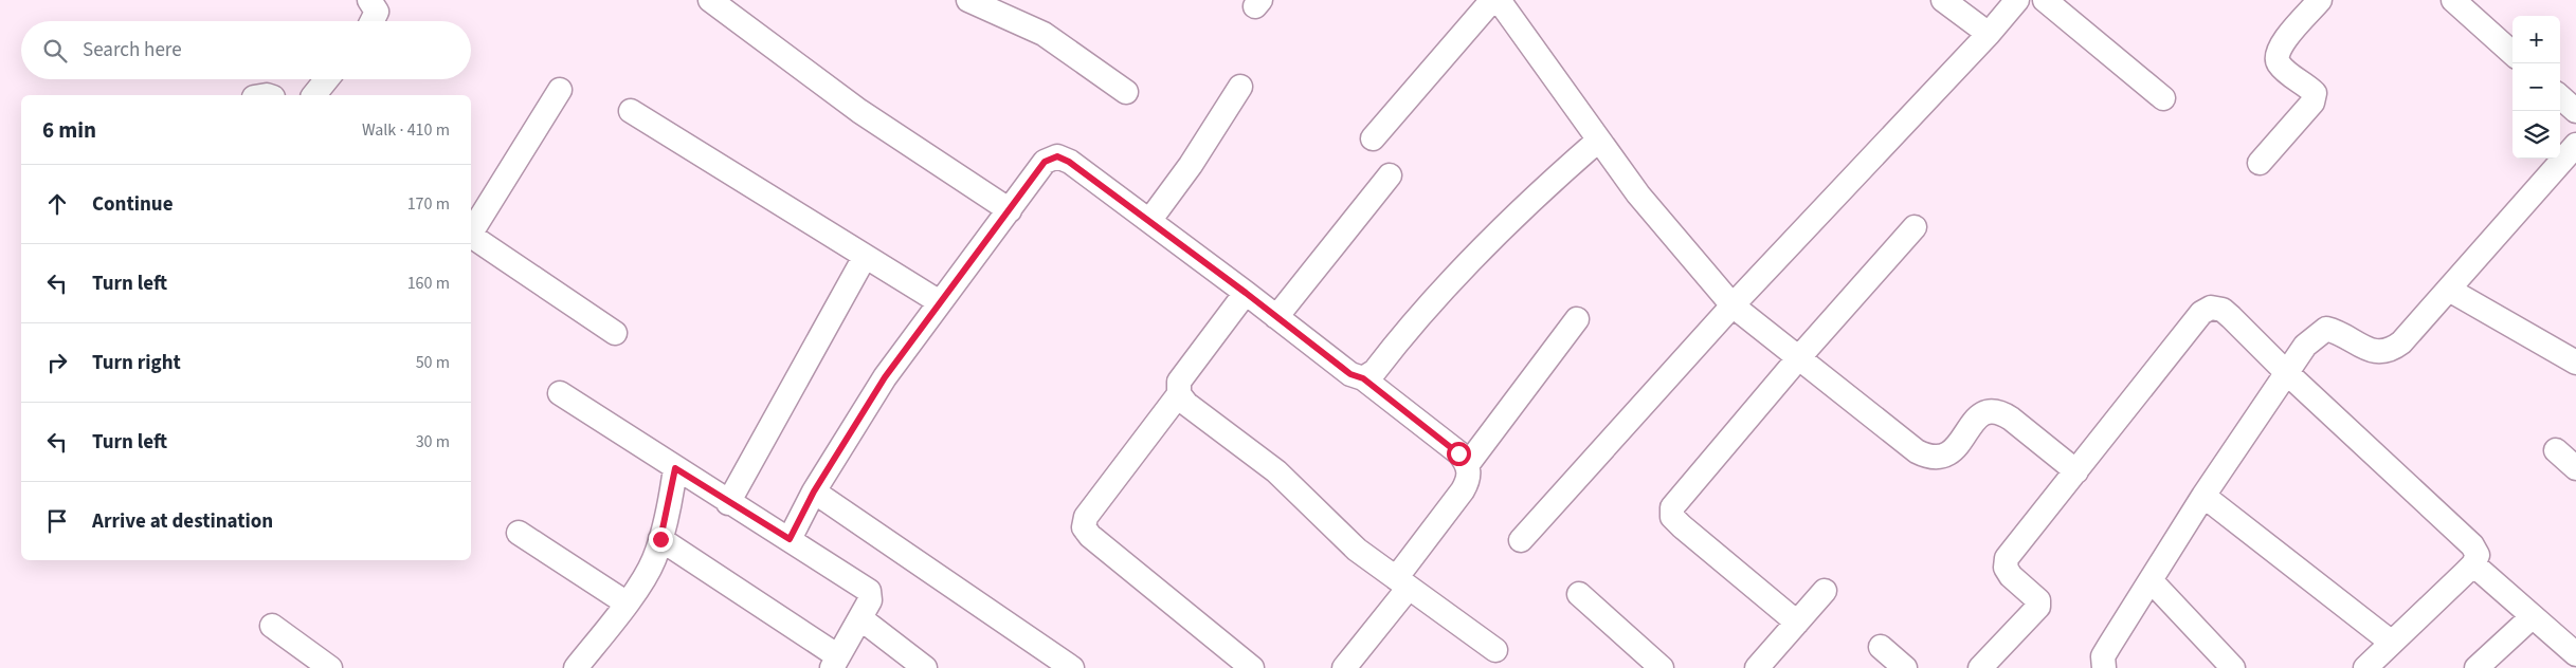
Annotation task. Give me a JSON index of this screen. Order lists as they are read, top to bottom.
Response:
{
  "page": {
    "map_buttons": ["+", "−"],
    "search": "Search here",
    "heading": ["6 min", "Walk · 410 m"],
    "list": [
      ["Continue", "170 m"],
      ["Turn left", "160 m"],
      ["Turn right", "50 m"],
      ["Turn left", "30 m"],
      "Arrive at destination"
    ]
  }
}
